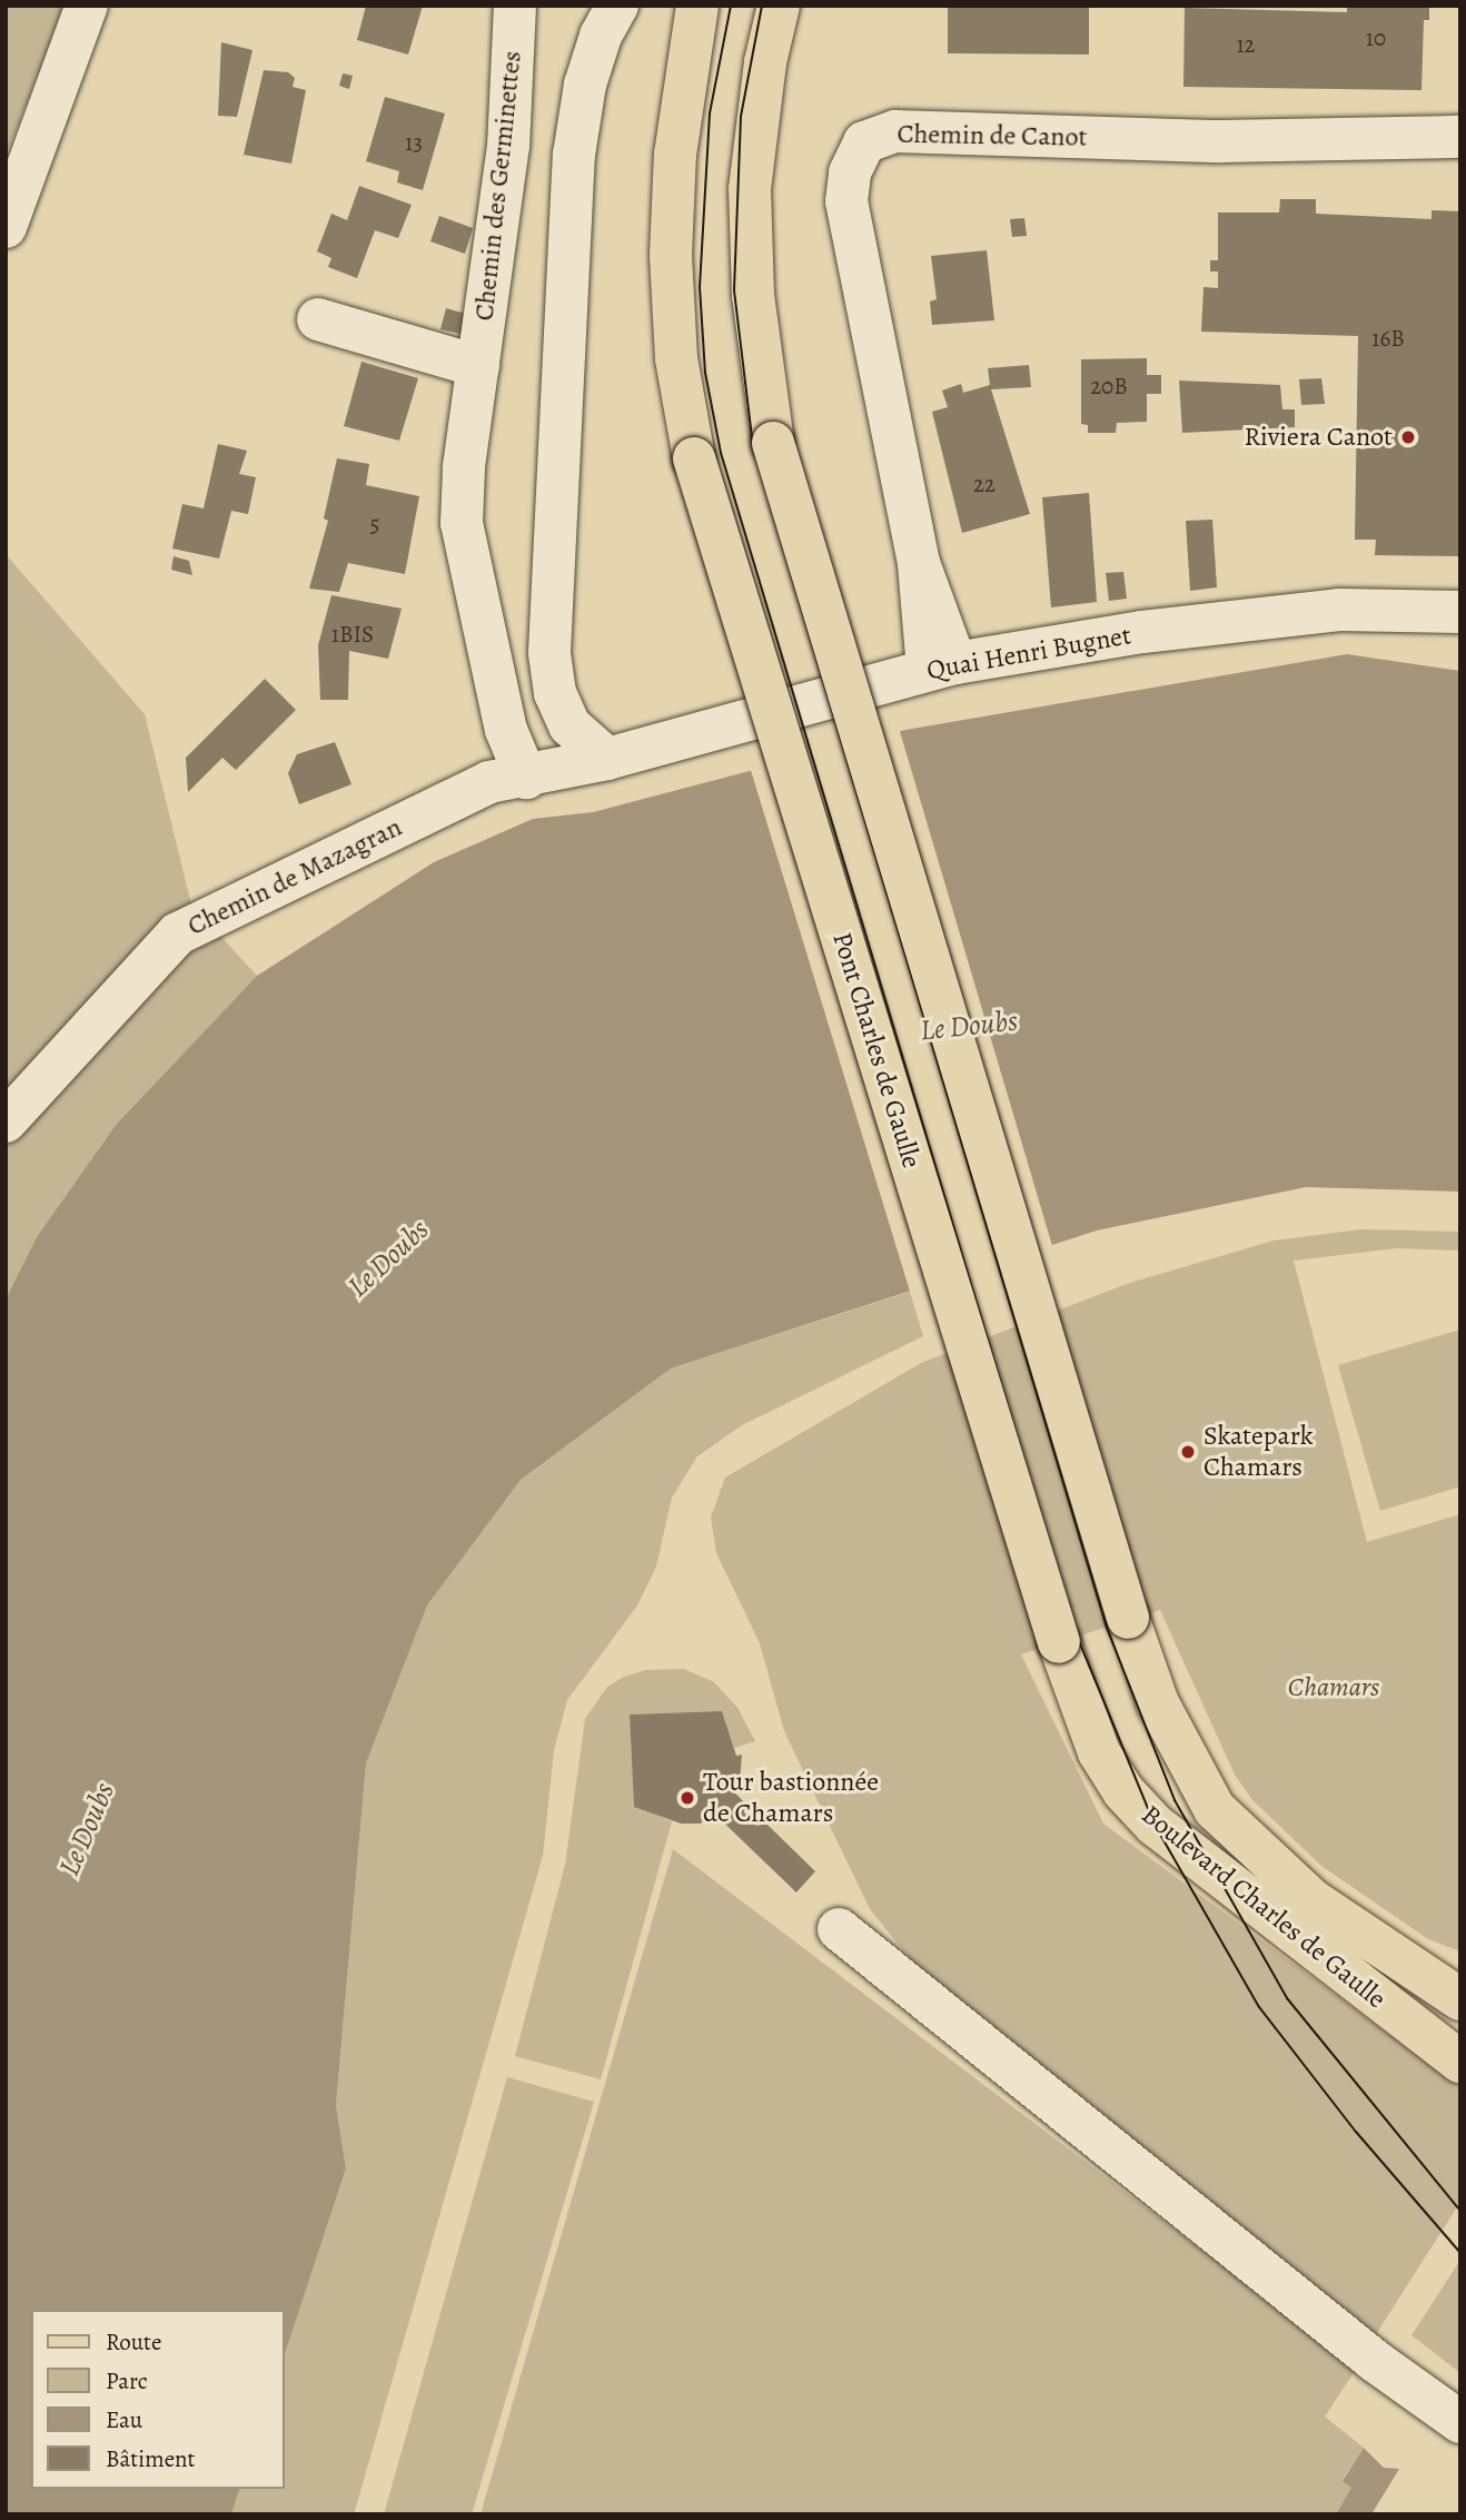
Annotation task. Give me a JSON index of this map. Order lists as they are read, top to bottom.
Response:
{
  "streets": {
    "main road": ["Pont Charles de Gaulle", "Boulevard Charles de Gaulle"],
    "street": [
      "Chemin de Canot",
      "Chemin des Germinettes",
      "Quai Henri Bugnet",
      "Chemin de Mazagran"
    ]
  },
  "crossings": [
    ["Chemin de Canot", "Quai Henri Bugnet"],
    ["Chemin des Germinettes", "Chemin de Mazagran"],
    ["Quai Henri Bugnet", "Chemin de Mazagran"],
    ["Pont Charles de Gaulle", "Boulevard Charles de Gaulle"]
  ],
  "water": ["Le Doubs"],
  "parks": ["Chamars"],
  "places": ["Riviera Canot", "Skatepark Chamars", "Tour bastionnée de Chamars"],
  "house_numbers": [
    "10",
    "12",
    "13",
    "16B",
    "20B",
    "22",
    "5",
    "1BIS"
  ],
  "legend": [
    "Route",
    "Parc",
    "Eau",
    "Bâtiment"
  ]
}
